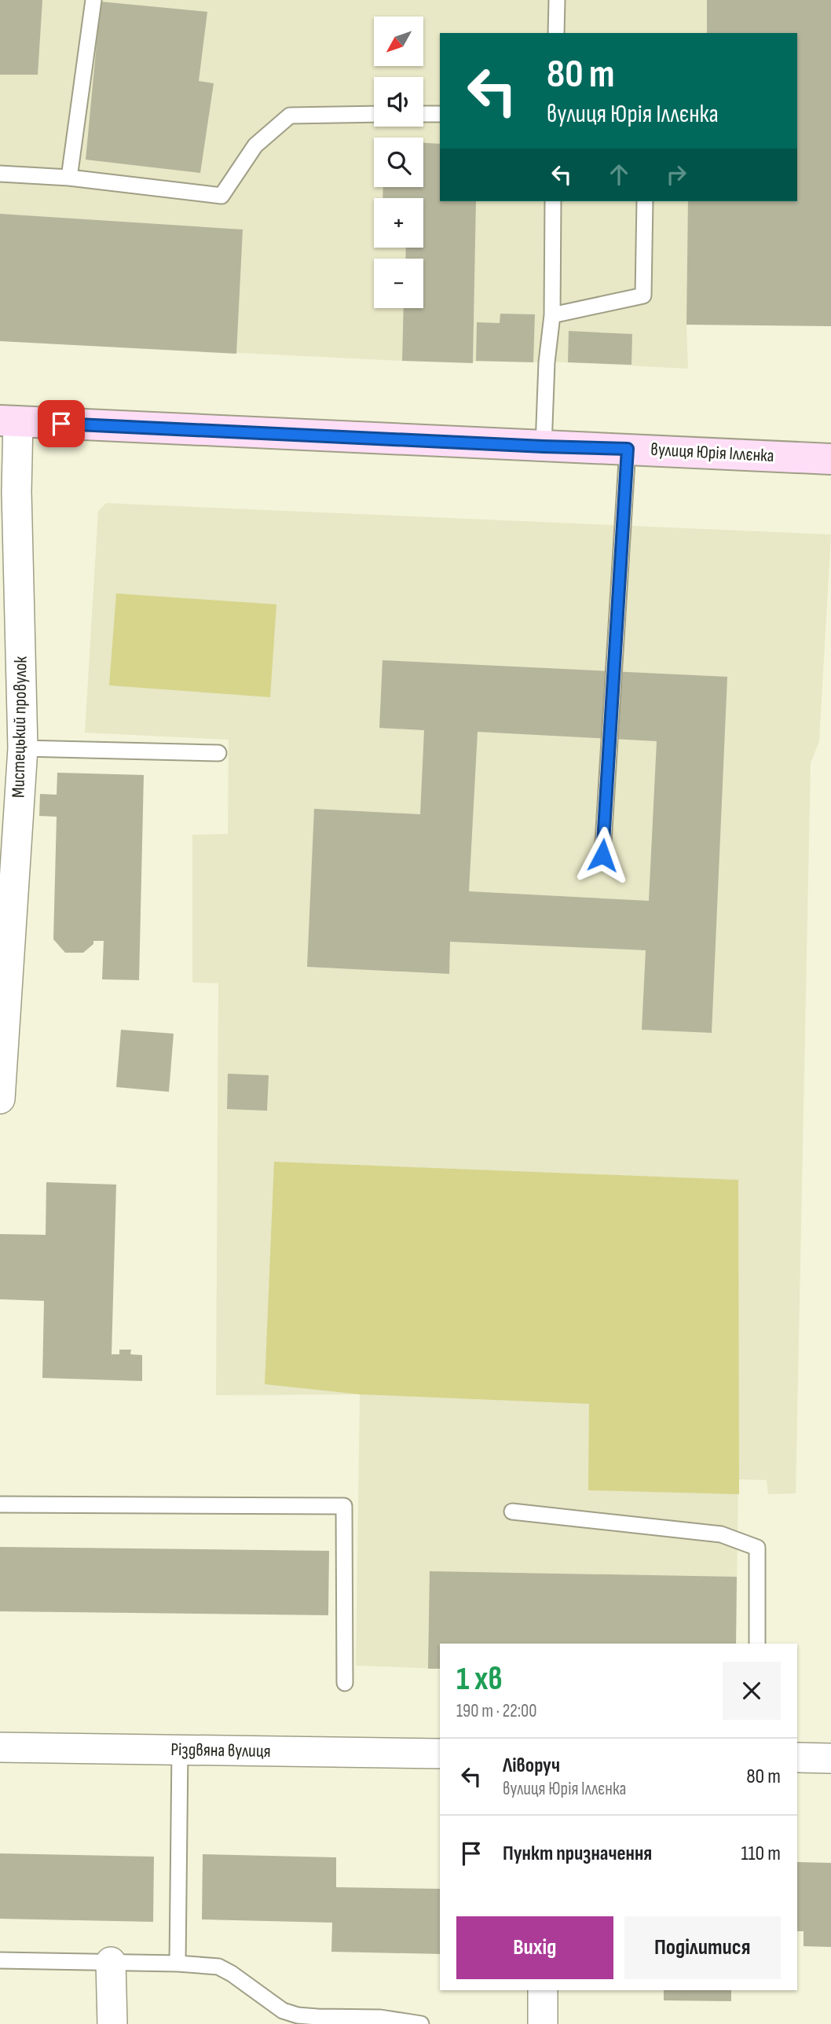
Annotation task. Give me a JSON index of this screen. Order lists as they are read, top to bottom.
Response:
{
  "streets": {
    "street": ["вулиця Юрія Іллєнка", "Мистецький провулок", "Різдвяна вулиця"]
  },
  "crossings": [
    ["вулиця Юрія Іллєнка", "Мистецький провулок"]
  ],
  "north": "bottom left",
  "page": {
    "map_buttons": ["+", "−"],
    "turn": ["80 m", "вулиця Юрія Іллєнка"],
    "heading": ["1 хв", "190 m · 22:00"],
    "list": [
      {
        "name": "Ліворуч",
        "note": "вулиця Юрія Іллєнка",
        "value": "80 m"
      },
      {
        "name": "Пункт призначення",
        "value": "110 m"
      }
    ],
    "buttons": ["Вихід", "Поділитися"]
  }
}
